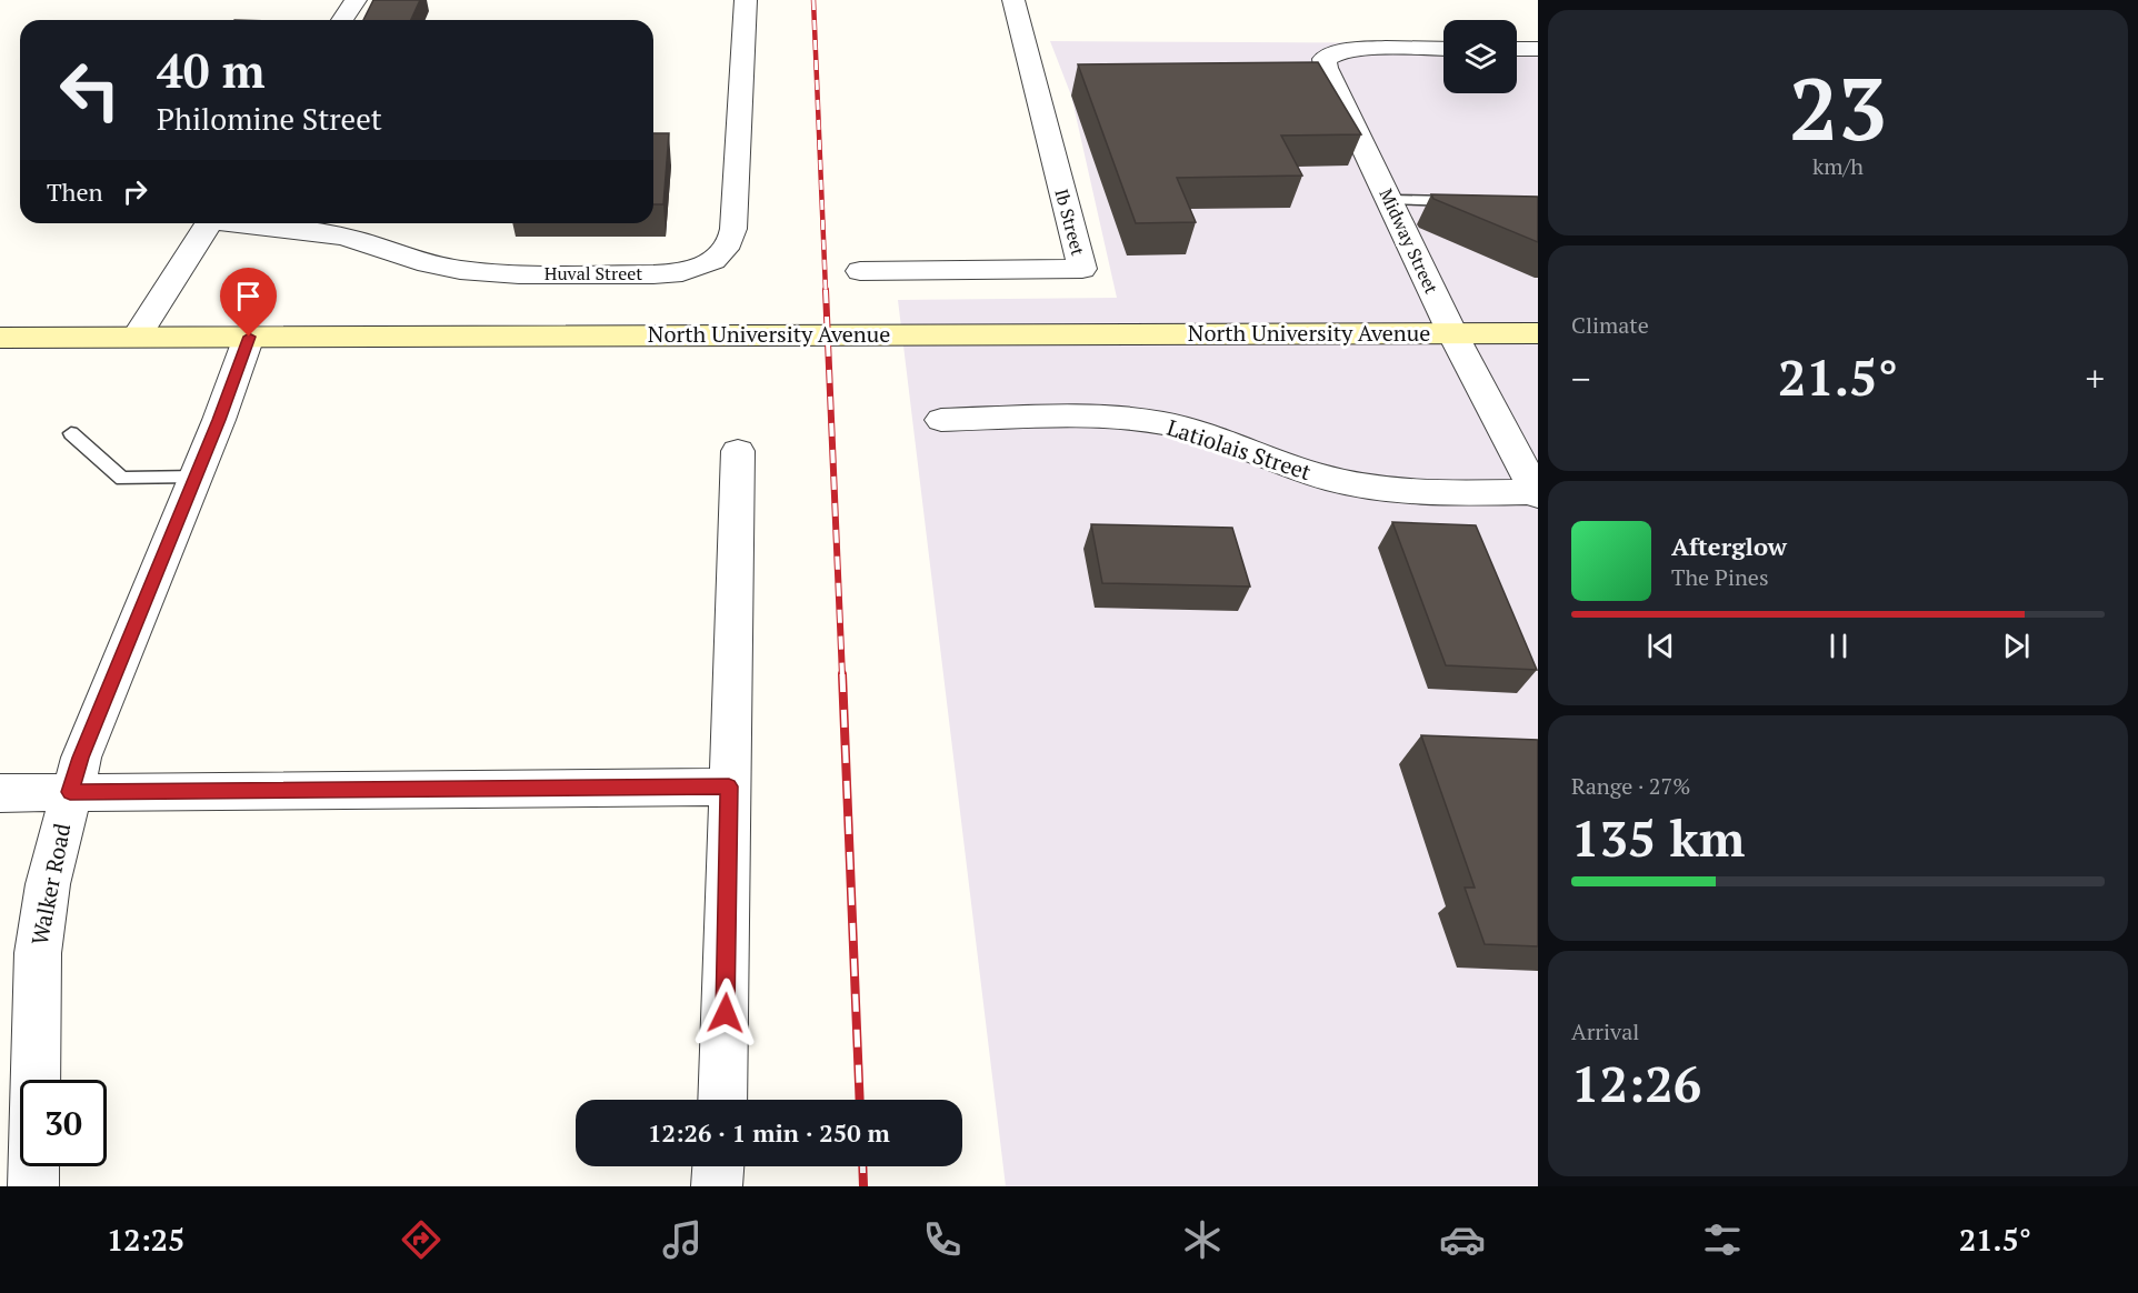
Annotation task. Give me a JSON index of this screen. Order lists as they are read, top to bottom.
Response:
{
  "streets": {
    "main road": ["North University Avenue"],
    "street": [
      "Ib Street",
      "Midway Street",
      "Huval Street",
      "Latiolais Street",
      "Walker Road"
    ]
  },
  "crossings": [
    ["Midway Street", "North University Avenue"],
    ["Midway Street", "Latiolais Street"],
    ["North University Avenue", "Walker Road"]
  ],
  "page": {
    "tile": [
      ["23", "km/h"],
      "Climate",
      ["Range · 27%", "135 km"],
      ["Arrival", "12:26"]
    ],
    "turn": ["40 m", "Philomine Street"],
    "then": "Then",
    "heat": ["−", "21.5°", "+"],
    "song": ["Afterglow", "The Pines"],
    "limit": "30",
    "trip": "12:26 · 1 min · 250 m",
    "tabs": ["12:25", "21.5°"]
  }
}
